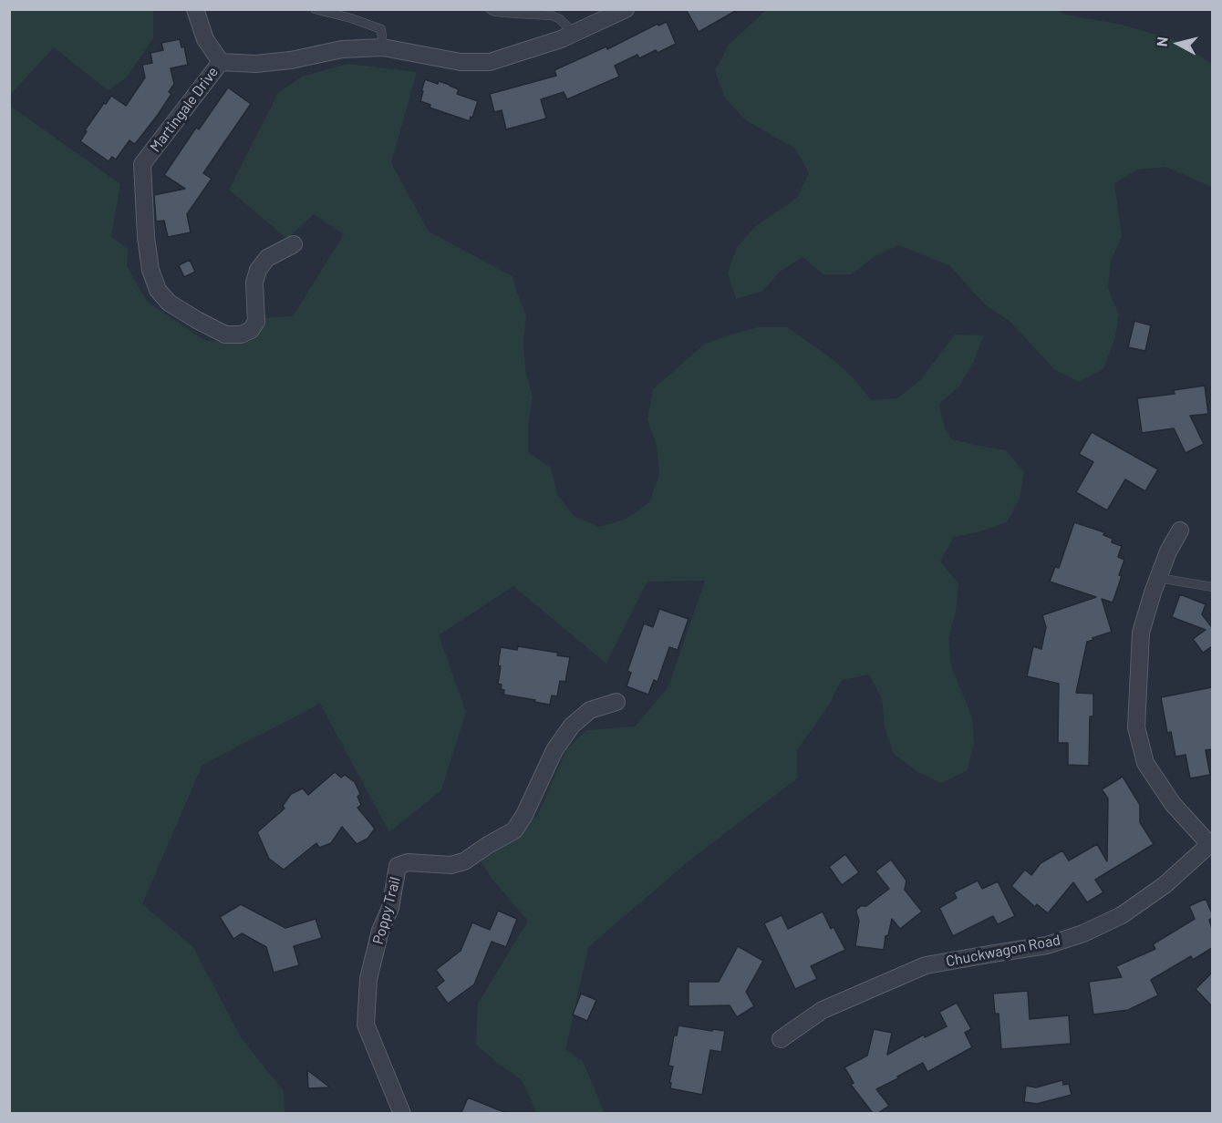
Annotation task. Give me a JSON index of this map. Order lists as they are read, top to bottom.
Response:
{
  "streets": {
    "street": ["Martingale Drive", "Poppy Trail", "Chuckwagon Road"]
  },
  "north": "left"
}
